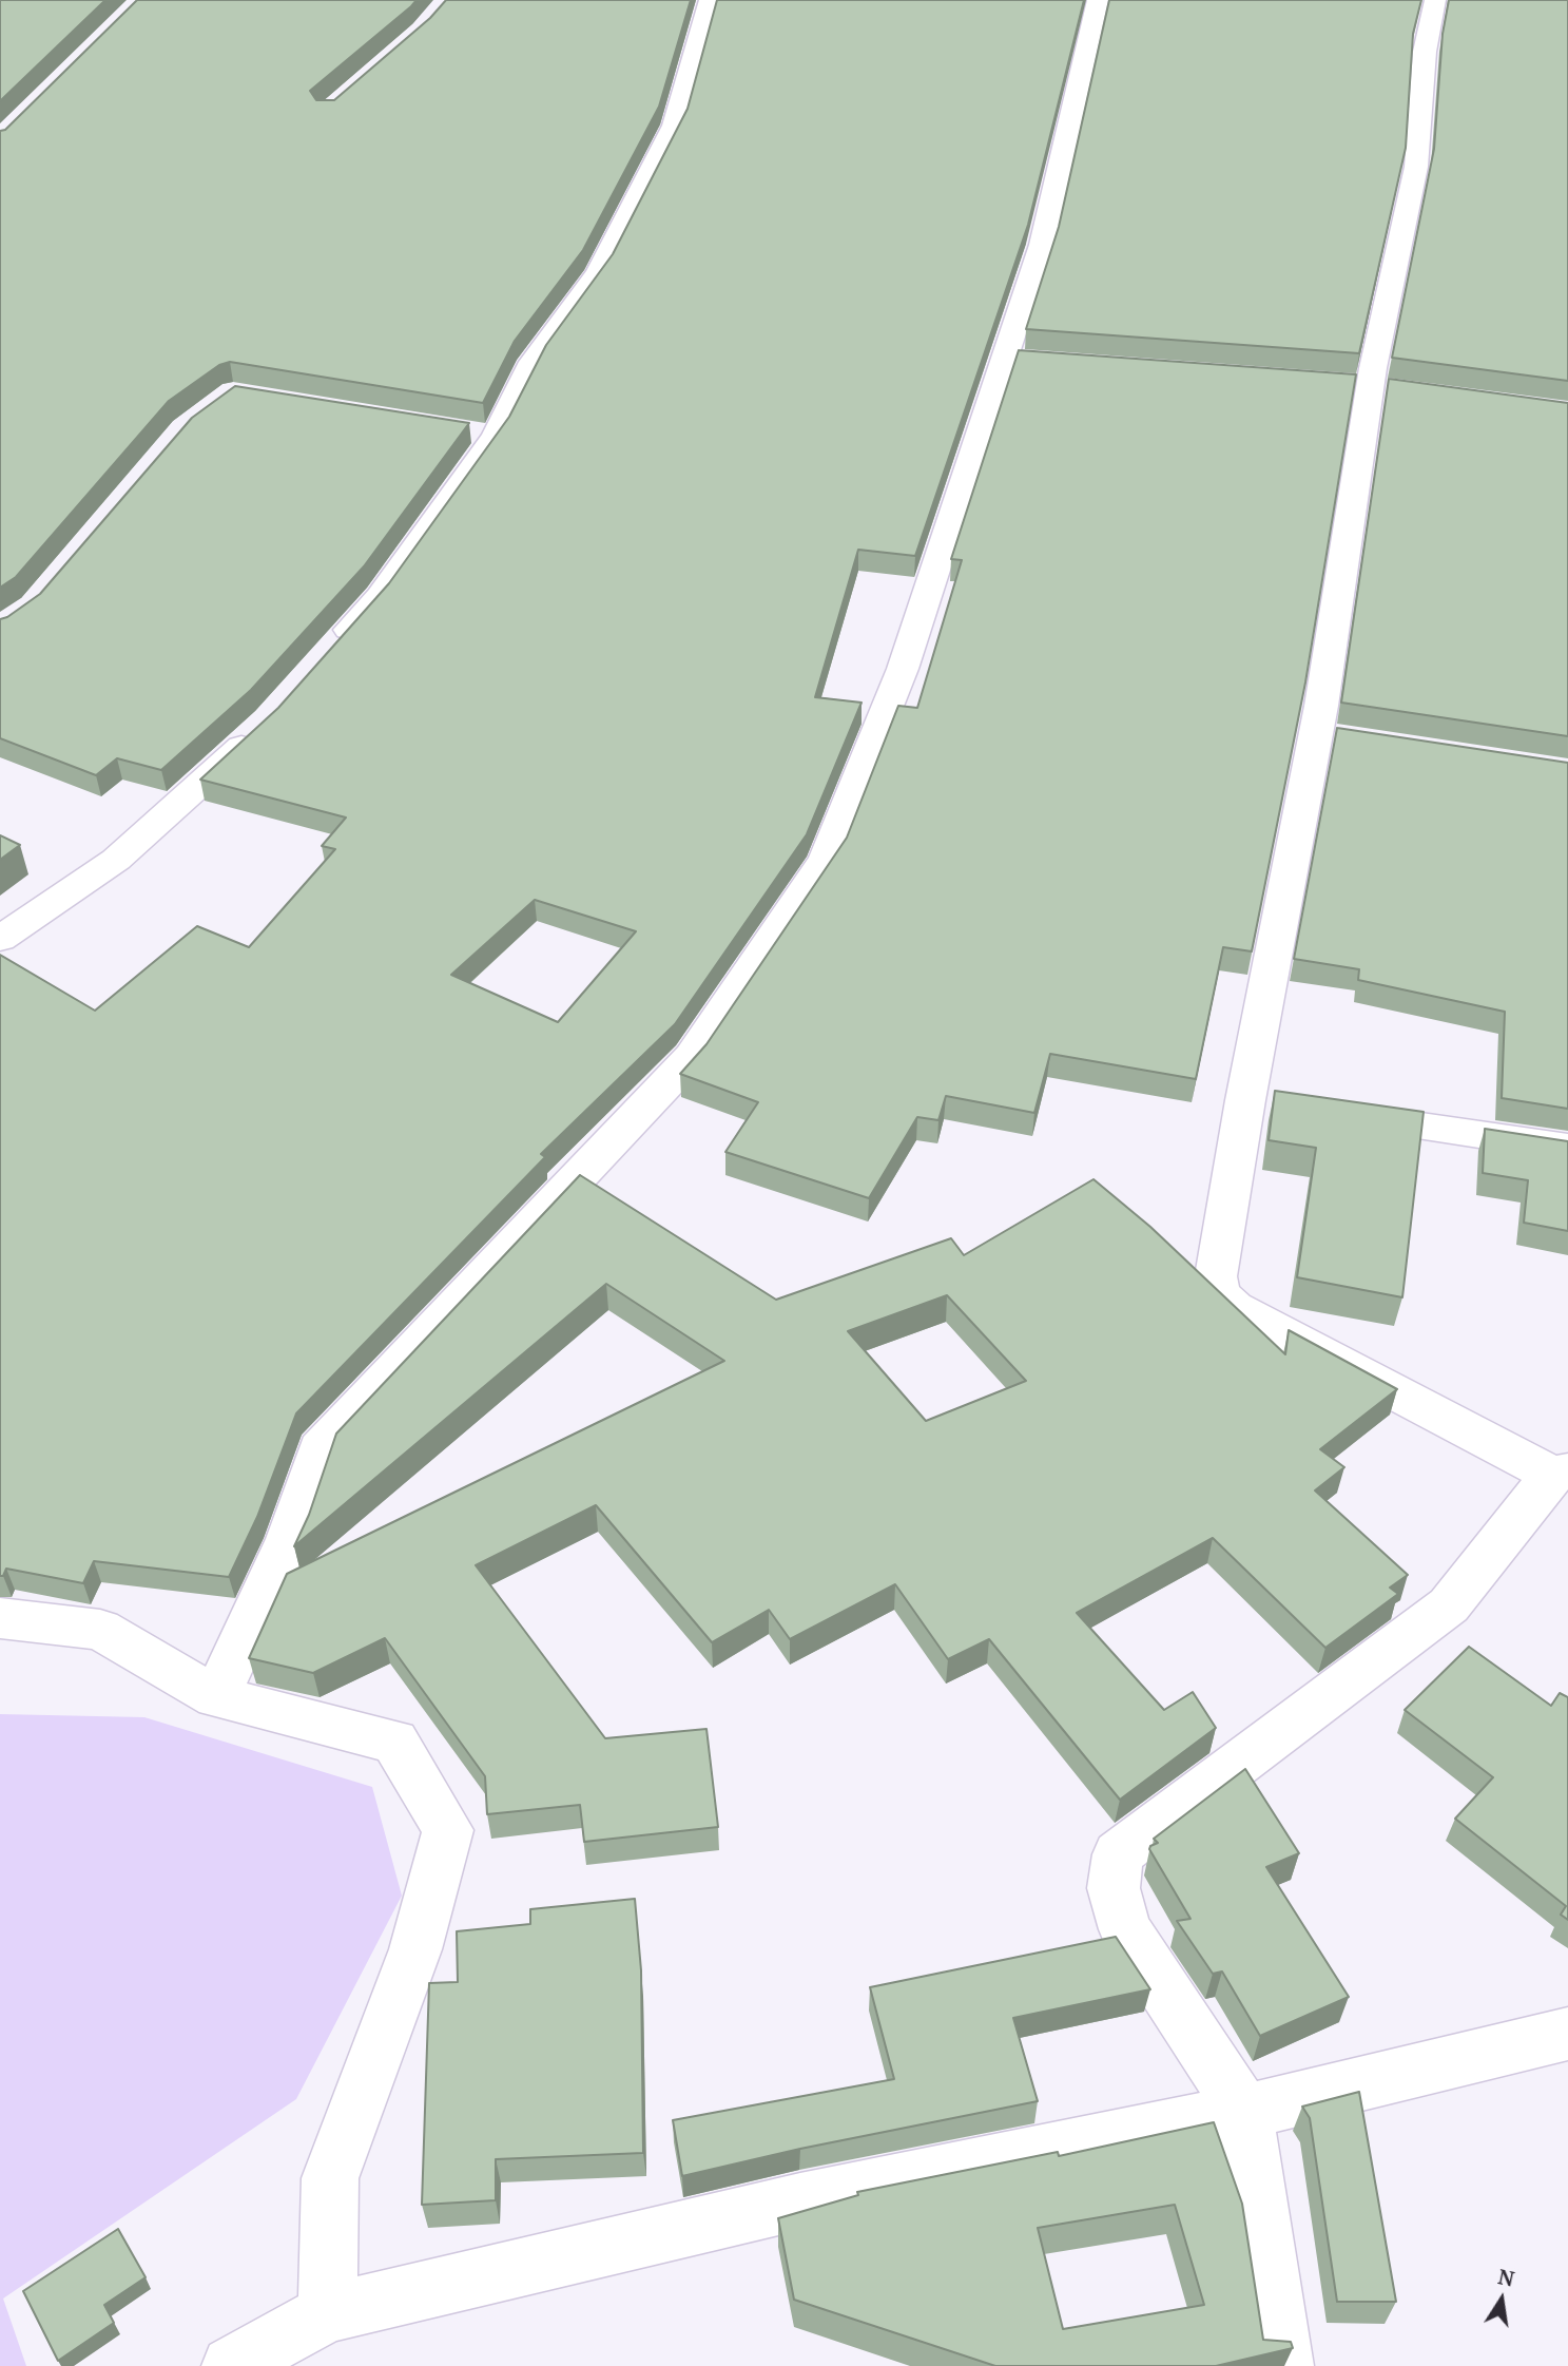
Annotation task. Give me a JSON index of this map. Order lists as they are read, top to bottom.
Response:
{
  "north": "top"
}
